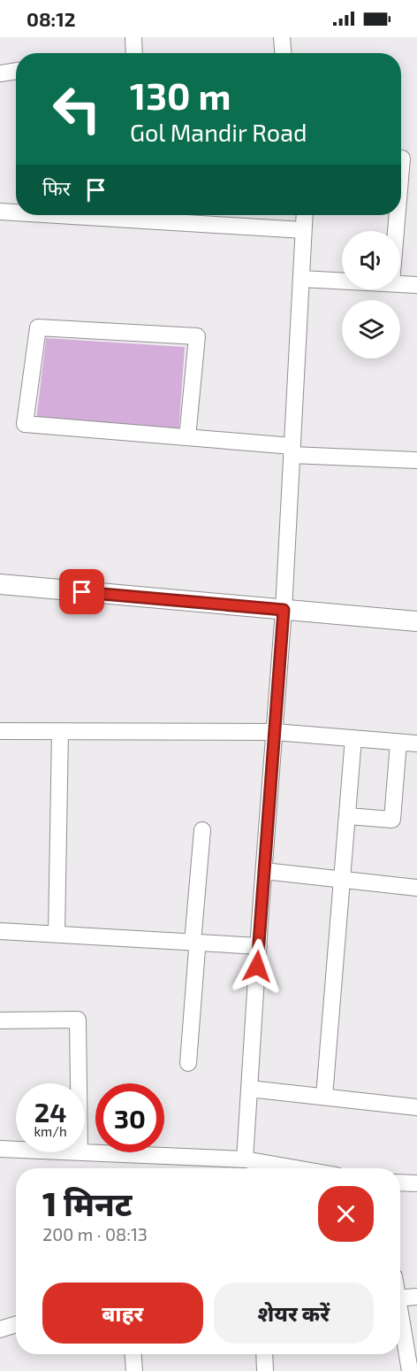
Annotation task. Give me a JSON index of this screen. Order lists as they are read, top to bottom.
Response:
{
  "page": {
    "status": "08:12",
    "turn": ["130 m", "Gol Mandir Road"],
    "then": "फिर",
    "speed": "24 km/h",
    "limit": "30",
    "heading": ["1 मिनट", "200 m · 08:13"],
    "buttons": ["बाहर", "शेयर करें"]
  }
}
